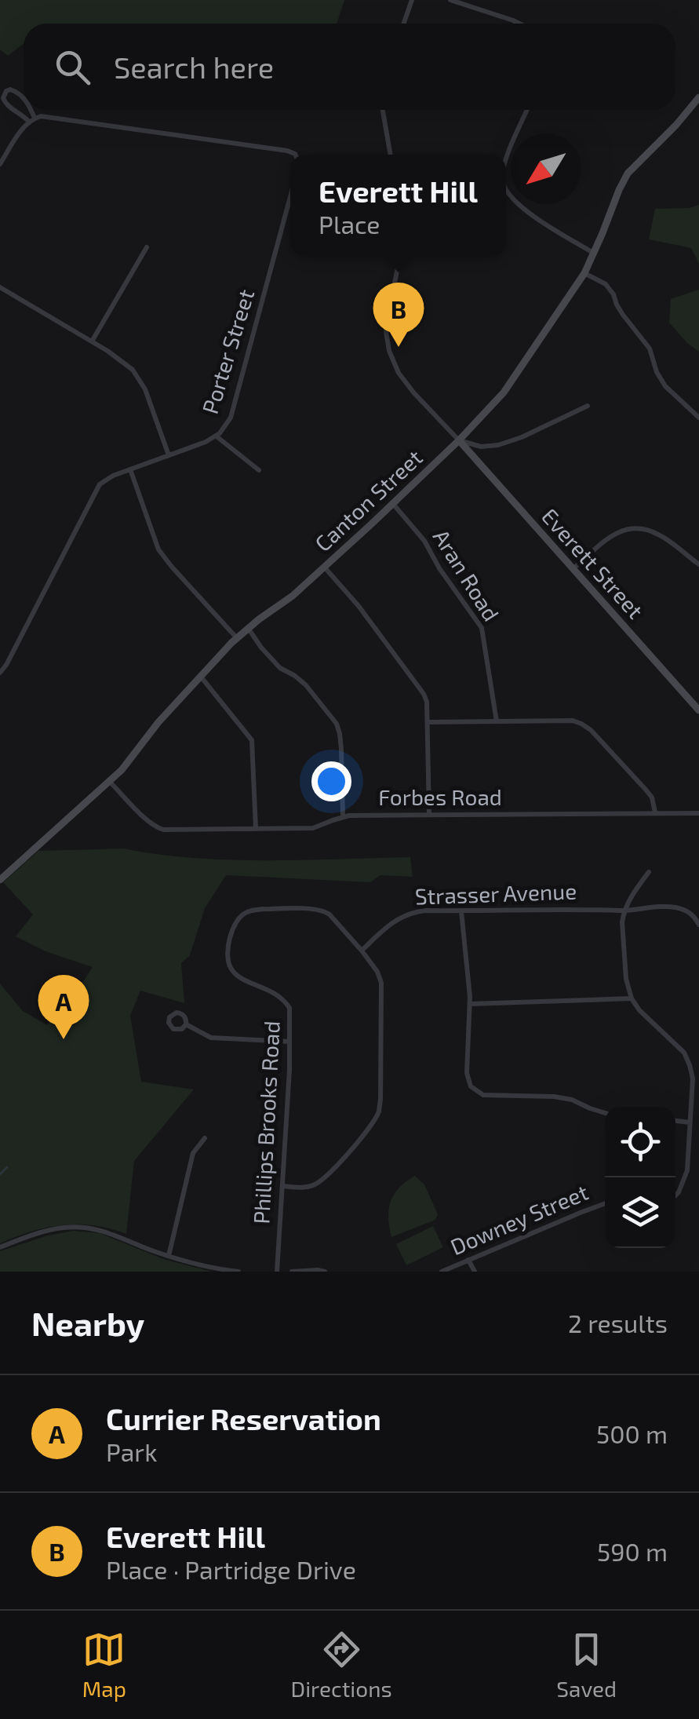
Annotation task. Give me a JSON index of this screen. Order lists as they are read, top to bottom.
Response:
{
  "streets": {
    "main road": ["Canton Street", "Everett Street"],
    "street": [
      "Porter Street",
      "Aran Road",
      "Forbes Road",
      "Strasser Avenue",
      "Phillips Brooks Road",
      "Downey Street"
    ]
  },
  "crossings": [
    ["Canton Street", "Everett Street"],
    ["Canton Street", "Aran Road"],
    ["Canton Street", "Forbes Road"],
    ["Strasser Avenue", "Phillips Brooks Road"]
  ],
  "north": "bottom left",
  "page": {
    "search": "Search here",
    "popup": ["Everett Hill", "Place"],
    "pins": ["B", "A"],
    "heading": ["Nearby", "2 results"],
    "list": [
      {
        "mark": "A",
        "name": "Currier Reservation",
        "note": "Park",
        "value": "500 m"
      },
      {
        "mark": "B",
        "name": "Everett Hill",
        "note": "Place · Partridge Drive",
        "value": "590 m"
      }
    ],
    "nav": ["Map", "Directions", "Saved"]
  }
}
